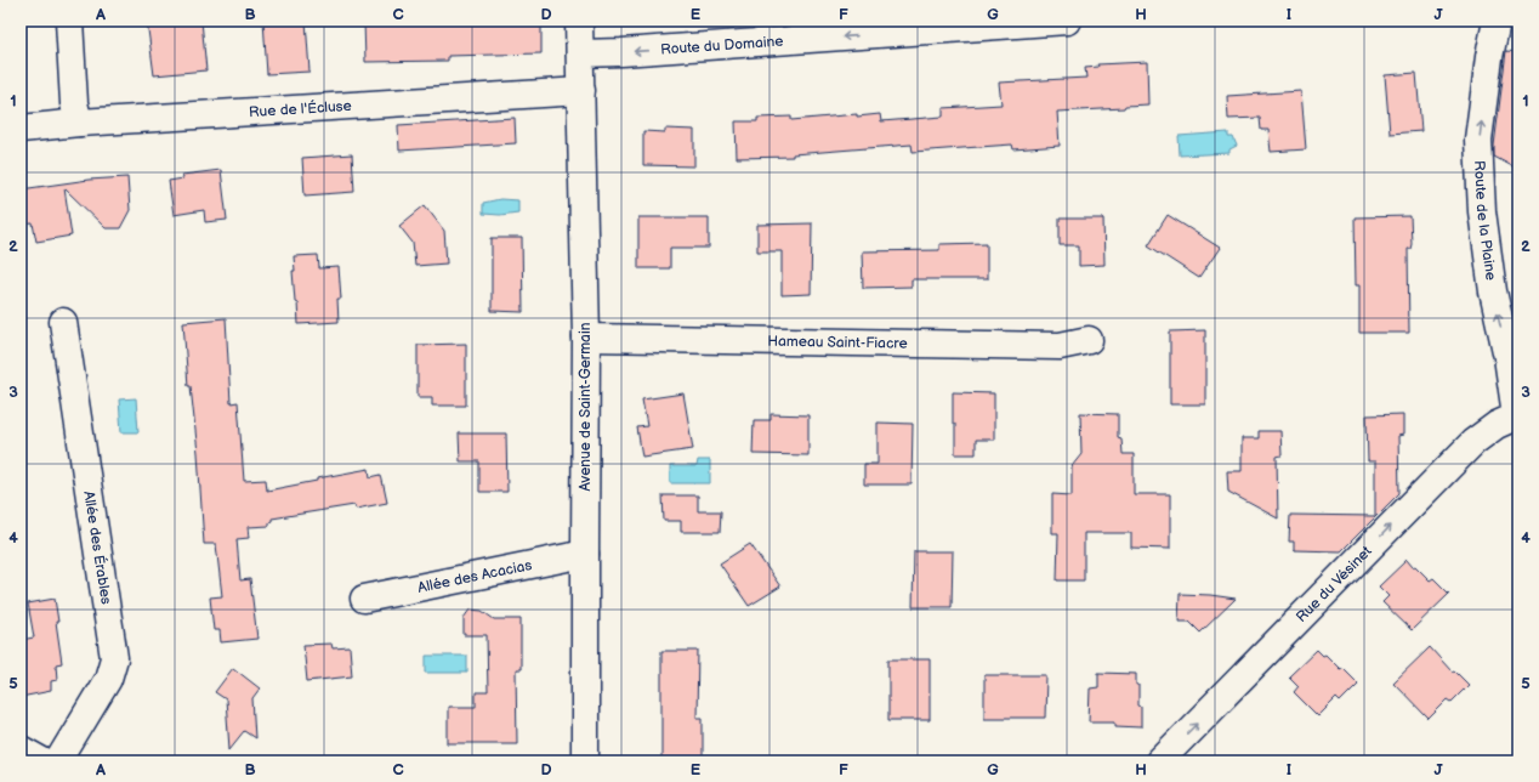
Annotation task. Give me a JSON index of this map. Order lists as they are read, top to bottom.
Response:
{
  "streets": {
    "street": [
      "Route du Domaine",
      "Rue de l'Écluse",
      "Route de la Plaine",
      "Hameau Saint-Fiacre",
      "Avenue de Saint-Germain",
      "Allée des Érables",
      "Allée des Acacias",
      "Rue du Vésinet"
    ]
  },
  "crossings": [
    ["Route du Domaine", "Avenue de Saint-Germain"],
    ["Rue de l'Écluse", "Avenue de Saint-Germain"],
    ["Route de la Plaine", "Rue du Vésinet"],
    ["Hameau Saint-Fiacre", "Avenue de Saint-Germain"],
    ["Avenue de Saint-Germain", "Allée des Acacias"]
  ],
  "one_way": ["Route du Domaine", "Route de la Plaine", "Rue du Vésinet"],
  "grid": {
    "columns": [
      "A",
      "B",
      "C",
      "D",
      "E",
      "F",
      "G",
      "H",
      "I",
      "J"
    ],
    "rows": [
      "1",
      "2",
      "3",
      "4",
      "5"
    ]
  }
}
